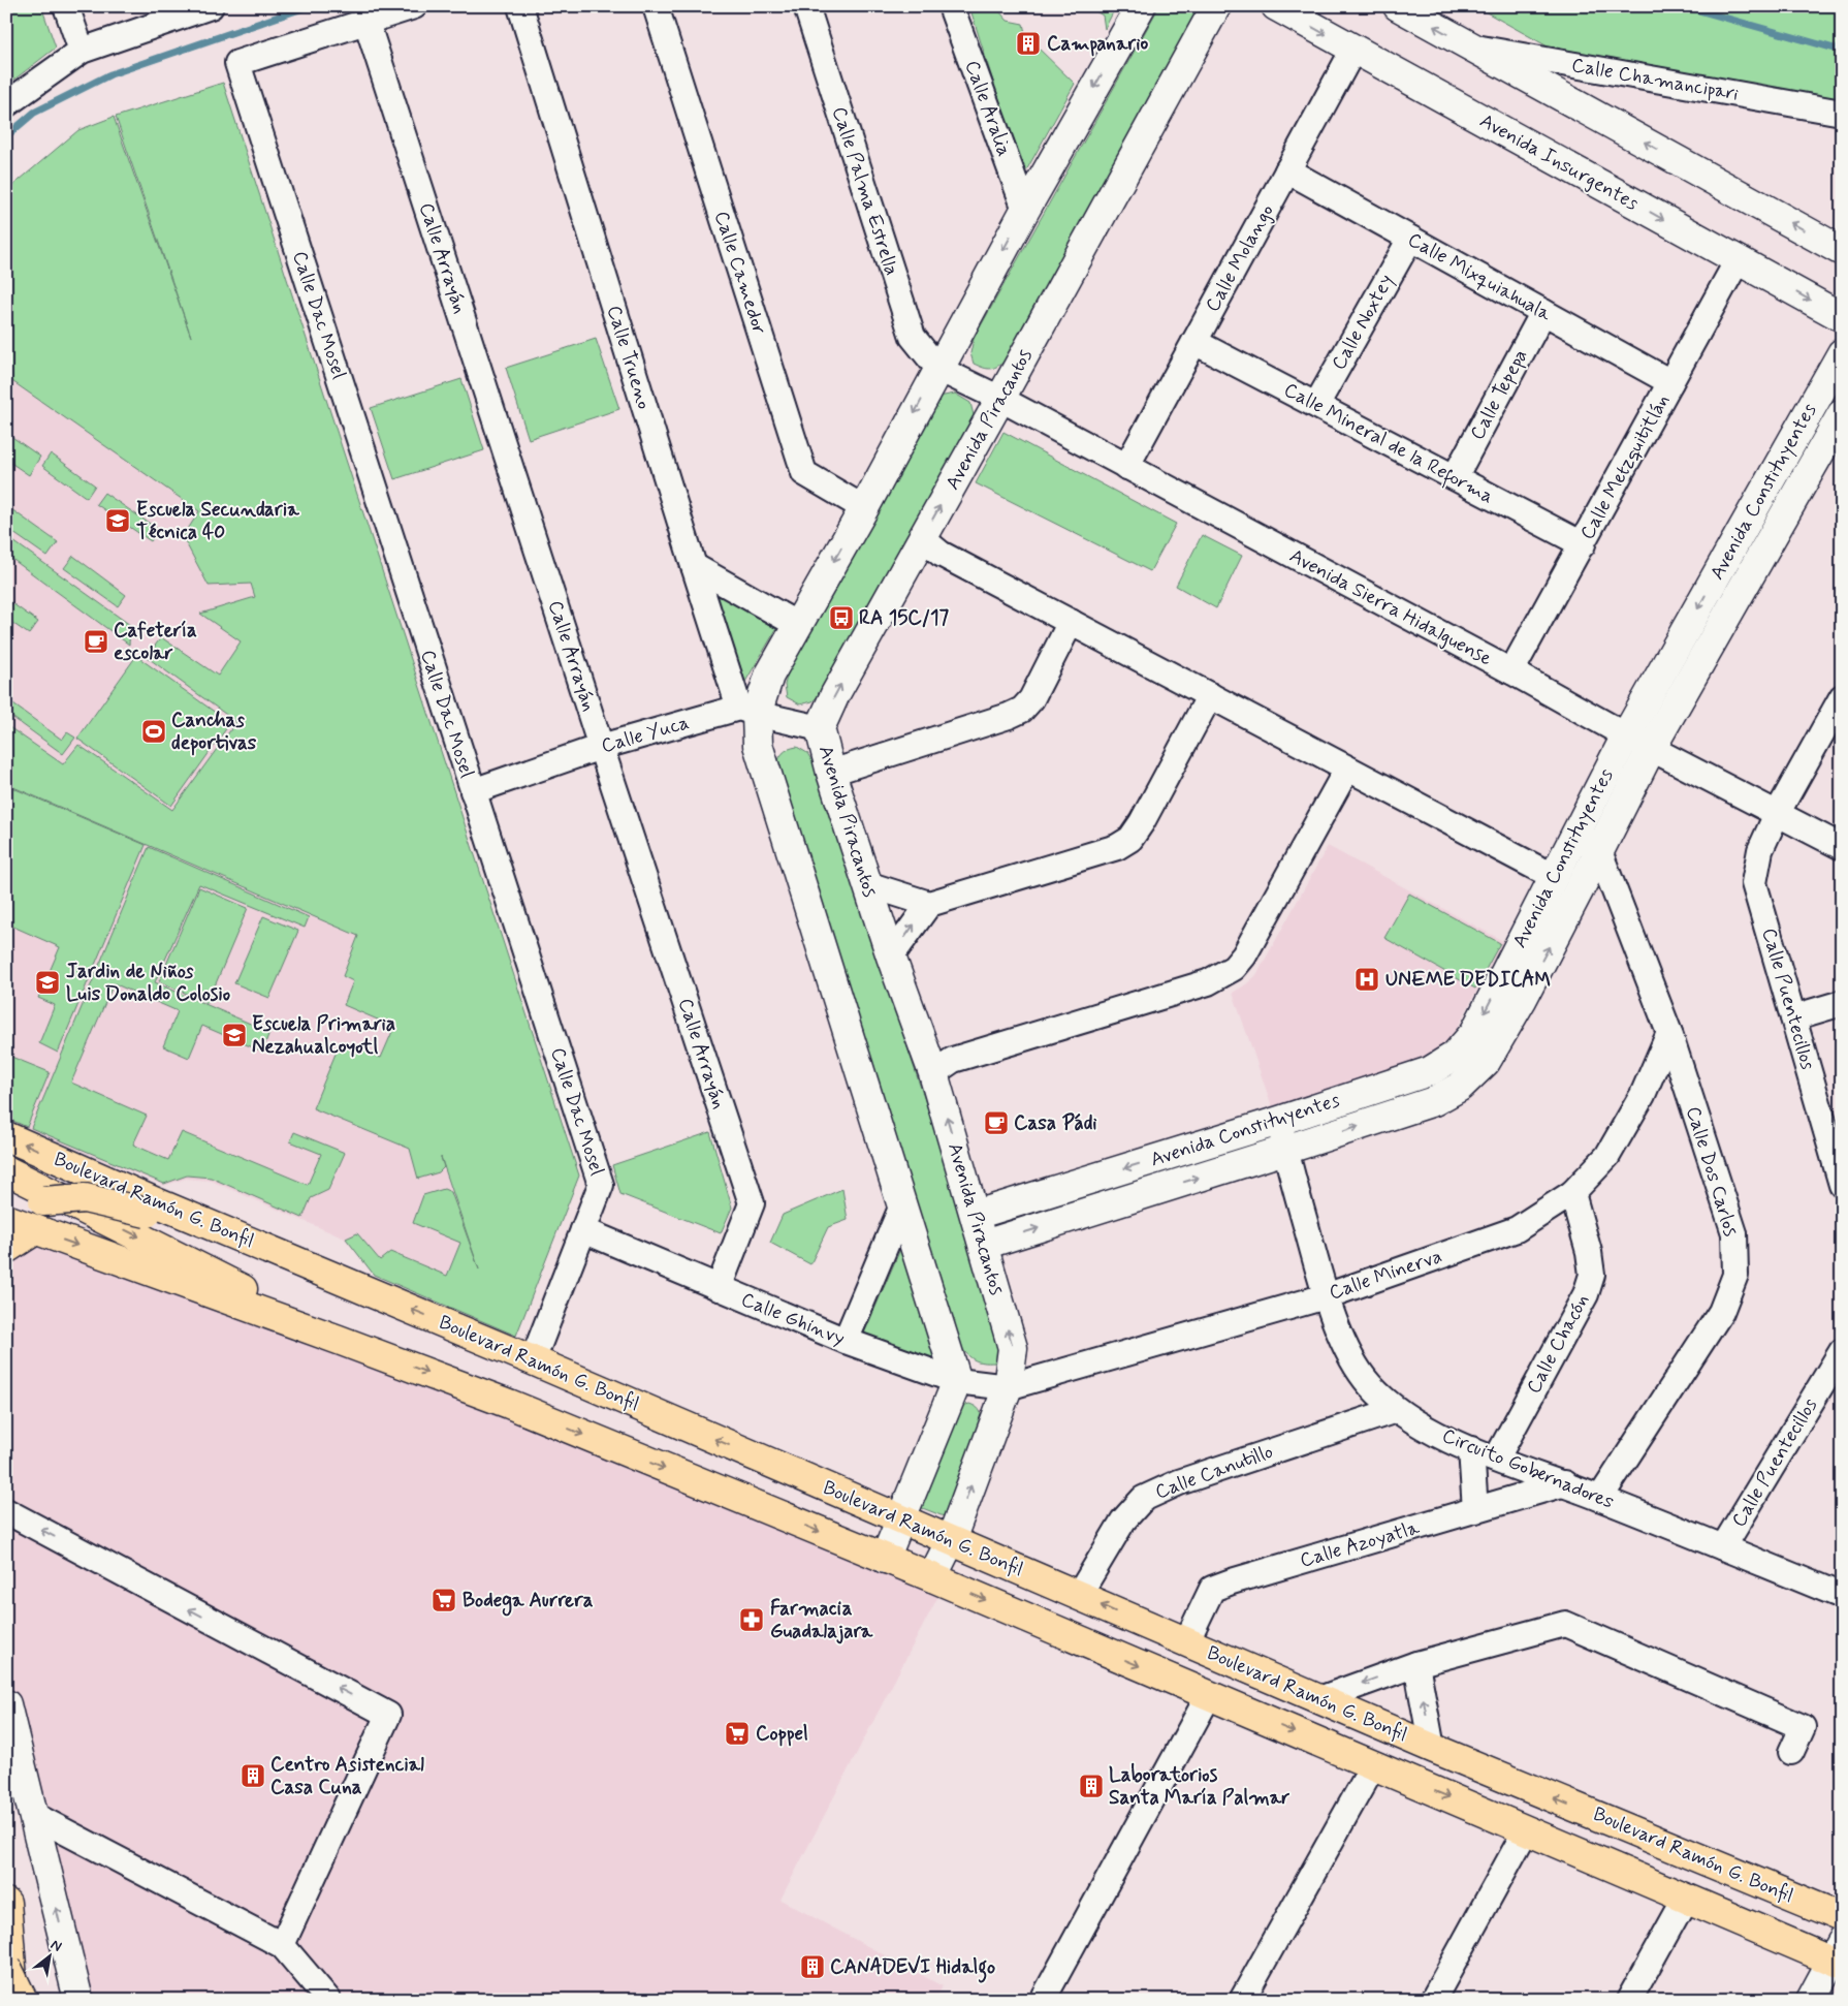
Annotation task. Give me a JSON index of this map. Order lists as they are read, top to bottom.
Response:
{
  "streets": {
    "main road": ["Boulevard Ramón G. Bonfil"],
    "street": [
      "Calle Chamancipari",
      "Calle Aralia",
      "Avenida Insurgentes",
      "Calle Palma Estrella",
      "Calle Arrayán",
      "Calle Molango",
      "Calle Camedor",
      "Calle Mixquiahuala",
      "Calle Dac Mosel",
      "Calle Noxtey",
      "Calle Trueno",
      "Calle Tepepa",
      "Avenida Piracantos",
      "Calle Mineral de la Reforma",
      "Calle Metzquititlán",
      "Avenida Constituyentes",
      "Avenida Sierra Hidalguense",
      "Calle Yuca",
      "Calle Puentecillos",
      "Calle Dos Carlos",
      "Calle Minerva",
      "Calle Ghinvy",
      "Calle Chacón",
      "Circuito Gobernadores",
      "Calle Canutillo",
      "Calle Azoyatla"
    ]
  },
  "crossings": [
    ["Avenida Insurgentes", "Calle Molango"],
    ["Avenida Insurgentes", "Calle Metzquititlán"],
    ["Calle Palma Estrella", "Avenida Sierra Hidalguense"],
    ["Calle Arrayán", "Calle Dac Mosel"],
    ["Calle Arrayán", "Calle Yuca"],
    ["Calle Arrayán", "Calle Ghinvy"],
    ["Calle Molango", "Calle Mixquiahuala"],
    ["Calle Molango", "Calle Mineral de la Reforma"],
    ["Calle Molango", "Avenida Sierra Hidalguense"],
    ["Calle Mixquiahuala", "Calle Noxtey"],
    ["Calle Mixquiahuala", "Calle Tepepa"],
    ["Calle Mixquiahuala", "Calle Metzquititlán"],
    ["Calle Dac Mosel", "Calle Yuca"],
    ["Calle Dac Mosel", "Boulevard Ramón G. Bonfil"],
    ["Calle Dac Mosel", "Calle Ghinvy"],
    ["Calle Noxtey", "Calle Mineral de la Reforma"],
    ["Calle Trueno", "Calle Yuca"],
    ["Calle Tepepa", "Calle Mineral de la Reforma"],
    ["Avenida Piracantos", "Avenida Constituyentes"],
    ["Avenida Piracantos", "Avenida Sierra Hidalguense"],
    ["Avenida Piracantos", "Calle Yuca"],
    ["Avenida Piracantos", "Boulevard Ramón G. Bonfil"],
    ["Avenida Piracantos", "Calle Minerva"],
    ["Avenida Piracantos", "Calle Ghinvy"],
    ["Calle Mineral de la Reforma", "Calle Metzquititlán"],
    ["Calle Metzquititlán", "Avenida Sierra Hidalguense"],
    ["Avenida Constituyentes", "Avenida Sierra Hidalguense"],
    ["Avenida Constituyentes", "Calle Dos Carlos"],
    ["Avenida Constituyentes", "Circuito Gobernadores"],
    ["Avenida Sierra Hidalguense", "Calle Puentecillos"],
    ["Calle Puentecillos", "Circuito Gobernadores"],
    ["Calle Dos Carlos", "Calle Minerva"],
    ["Calle Dos Carlos", "Circuito Gobernadores"],
    ["Boulevard Ramón G. Bonfil", "Calle Canutillo"],
    ["Boulevard Ramón G. Bonfil", "Calle Azoyatla"],
    ["Calle Minerva", "Calle Ghinvy"],
    ["Calle Minerva", "Calle Chacón"],
    ["Calle Minerva", "Circuito Gobernadores"],
    ["Calle Chacón", "Circuito Gobernadores"],
    ["Circuito Gobernadores", "Calle Canutillo"],
    ["Circuito Gobernadores", "Calle Azoyatla"]
  ],
  "places": {
    "building": [
      "Campanario",
      "Centro Asistencial Casa Cuna",
      "Laboratorios Santa María Palmar",
      "CANADEVI Hidalgo"
    ],
    "school or university": ["Escuela Secundaria Técnica 40", "Jardin de Niños Luis Donaldo Colosio", "Escuela Primaria Nezahualcoyotl"],
    "bus stop": ["RA 15C/17"],
    "cafe": ["Cafetería escolar", "Casa Pádi"],
    "sports": ["Canchas deportivas"],
    "hospital": ["UNEME DEDICAM"],
    "supermarket": ["Bodega Aurrera", "Coppel"],
    "pharmacy": ["Farmacia Guadalajara"]
  },
  "north": "top right"
}
